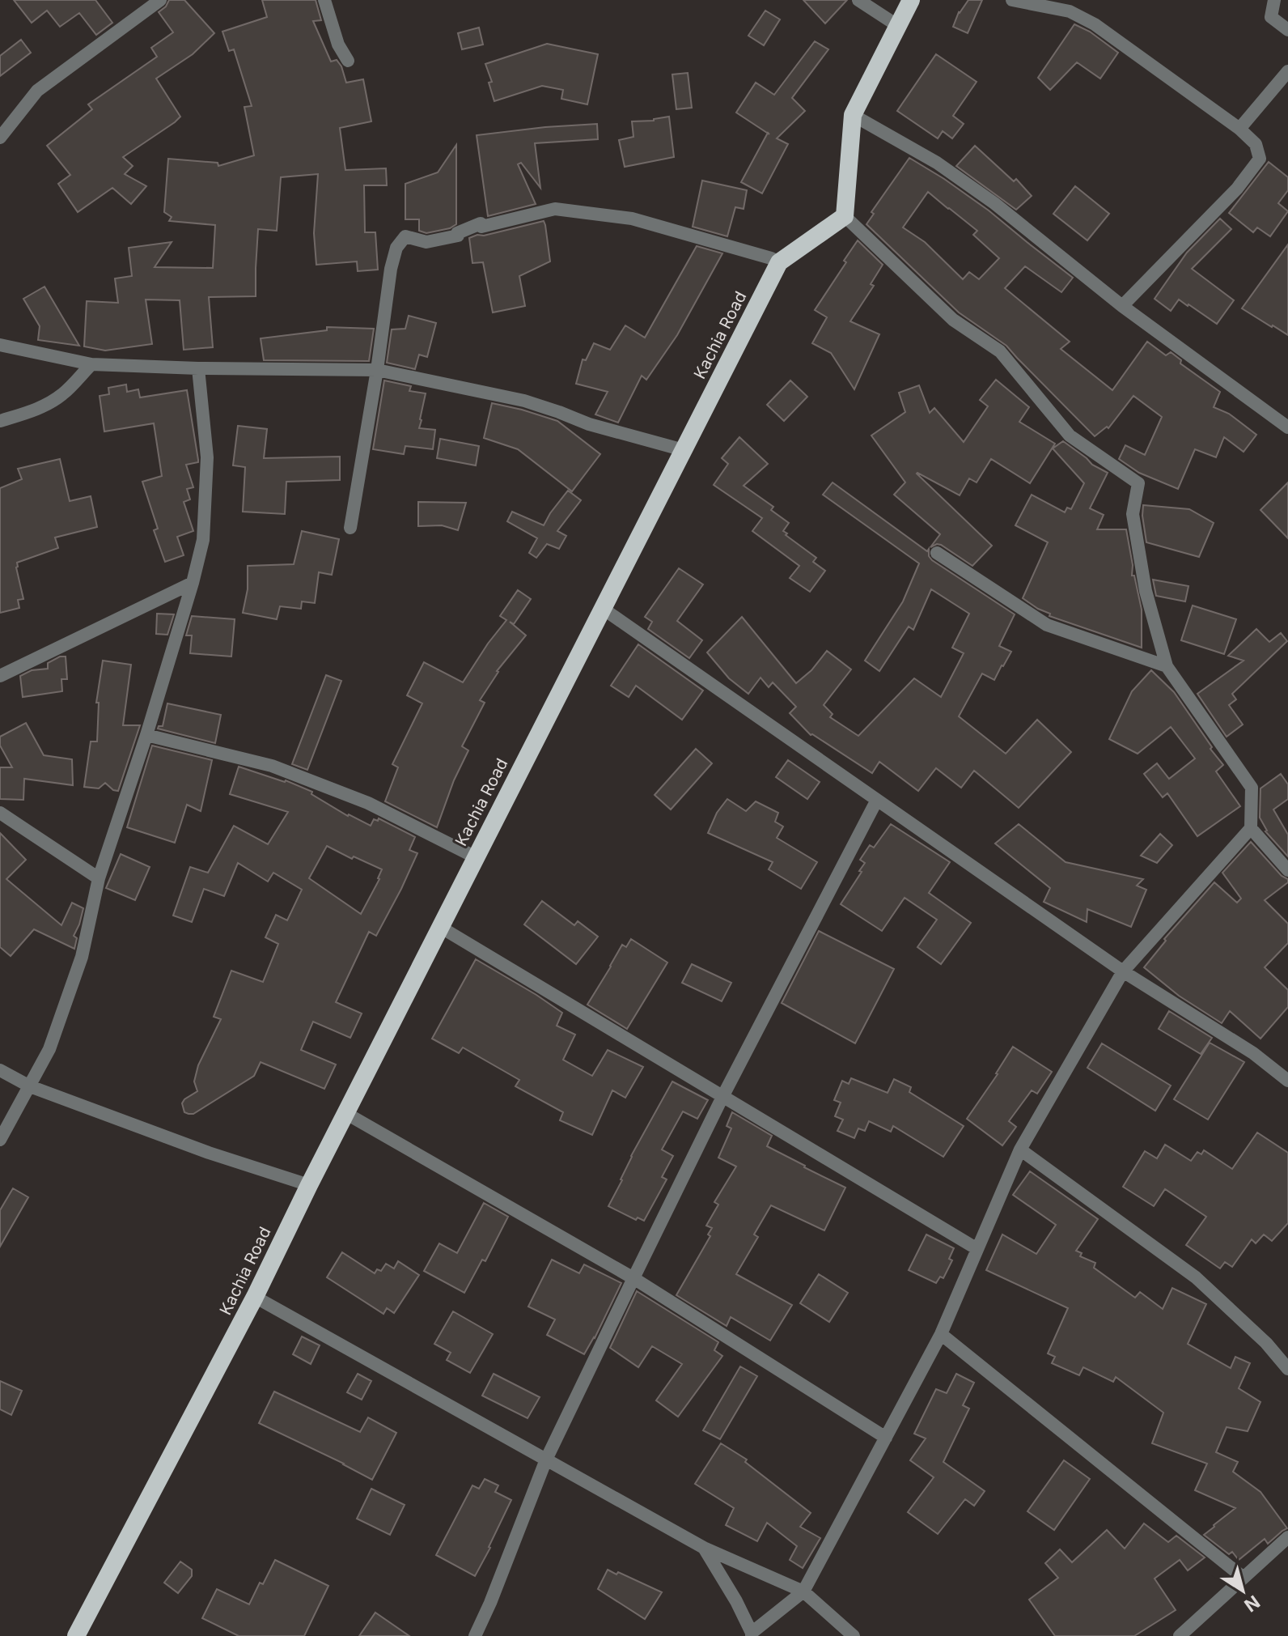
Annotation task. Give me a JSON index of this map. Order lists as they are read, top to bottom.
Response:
{
  "streets": {
    "highway": ["Kachia Road"]
  },
  "north": "bottom right"
}
